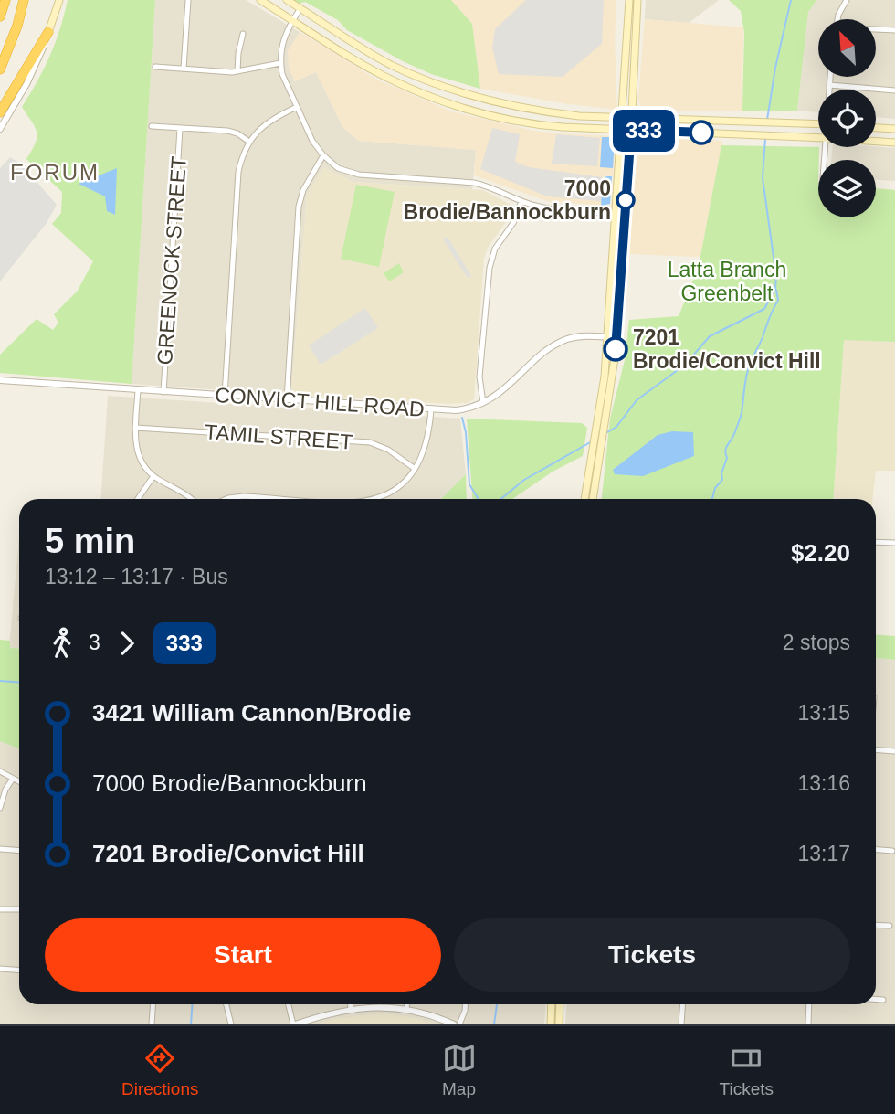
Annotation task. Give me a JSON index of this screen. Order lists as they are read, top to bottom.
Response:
{
  "streets": {
    "street": ["GREENOCK STREET", "CONVICT HILL ROAD", "TAMIL STREET"]
  },
  "crossings": [
    ["GREENOCK STREET", "CONVICT HILL ROAD"]
  ],
  "districts": ["FORUM"],
  "parks": ["Latta Branch Greenbelt"],
  "places": ["7000 Brodie/Bannockburn", "7201 Brodie/Convict Hill"],
  "lines": ["bus line 333"],
  "north": "top left",
  "page": {
    "on_map": "333",
    "heading": ["5 min", "13:12 – 13:17 · Bus", "$2.20"],
    "legs": ["3", "333", "2 stops"],
    "list": [
      {
        "name": "3421 William Cannon/Brodie",
        "value": "13:15"
      },
      {
        "name": "7000 Brodie/Bannockburn",
        "value": "13:16"
      },
      {
        "name": "7201 Brodie/Convict Hill",
        "value": "13:17"
      }
    ],
    "buttons": ["Start", "Tickets"],
    "tabs": ["Directions", "Map", "Tickets"]
  }
}
